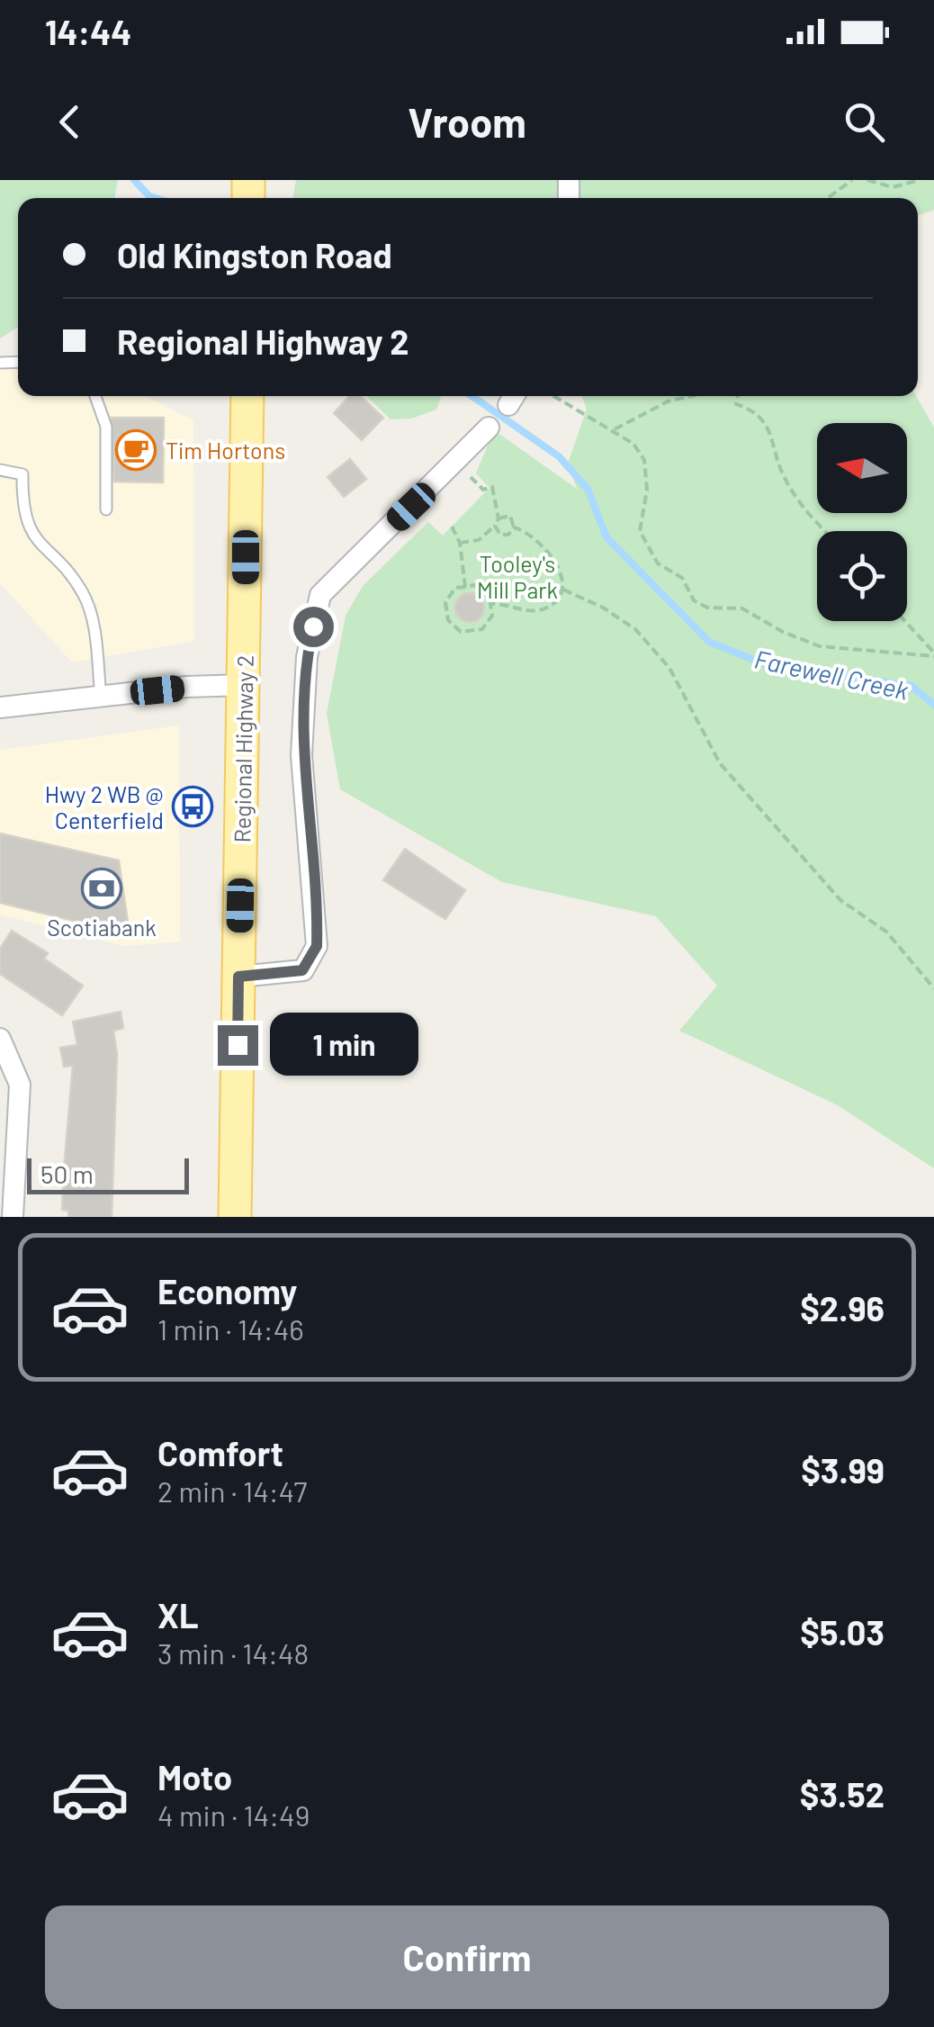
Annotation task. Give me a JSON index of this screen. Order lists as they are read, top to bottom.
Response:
{
  "streets": {
    "main road": ["Regional Highway 2"]
  },
  "water": ["Farewell Creek"],
  "parks": ["Tooley's Mill Park"],
  "places": {
    "cafe": ["Tim Hortons"],
    "bus stop": ["Hwy 2 WB @ Centerfield"],
    "bank": ["Scotiabank"]
  },
  "scale_bar": "50 m",
  "north": "left",
  "page": {
    "status": "14:44",
    "header": "Vroom",
    "banner": ["Old Kingston Road", "Regional Highway 2"],
    "bubble": "1 min",
    "scale": "50 m",
    "list": [
      {
        "name": "Economy",
        "note": "1 min · 14:46",
        "value": "$2.96"
      },
      {
        "name": "Comfort",
        "note": "2 min · 14:47",
        "value": "$3.99"
      },
      {
        "name": "XL",
        "note": "3 min · 14:48",
        "value": "$5.03"
      },
      {
        "name": "Moto",
        "note": "4 min · 14:49",
        "value": "$3.52"
      }
    ],
    "buttons": "Confirm"
  }
}
